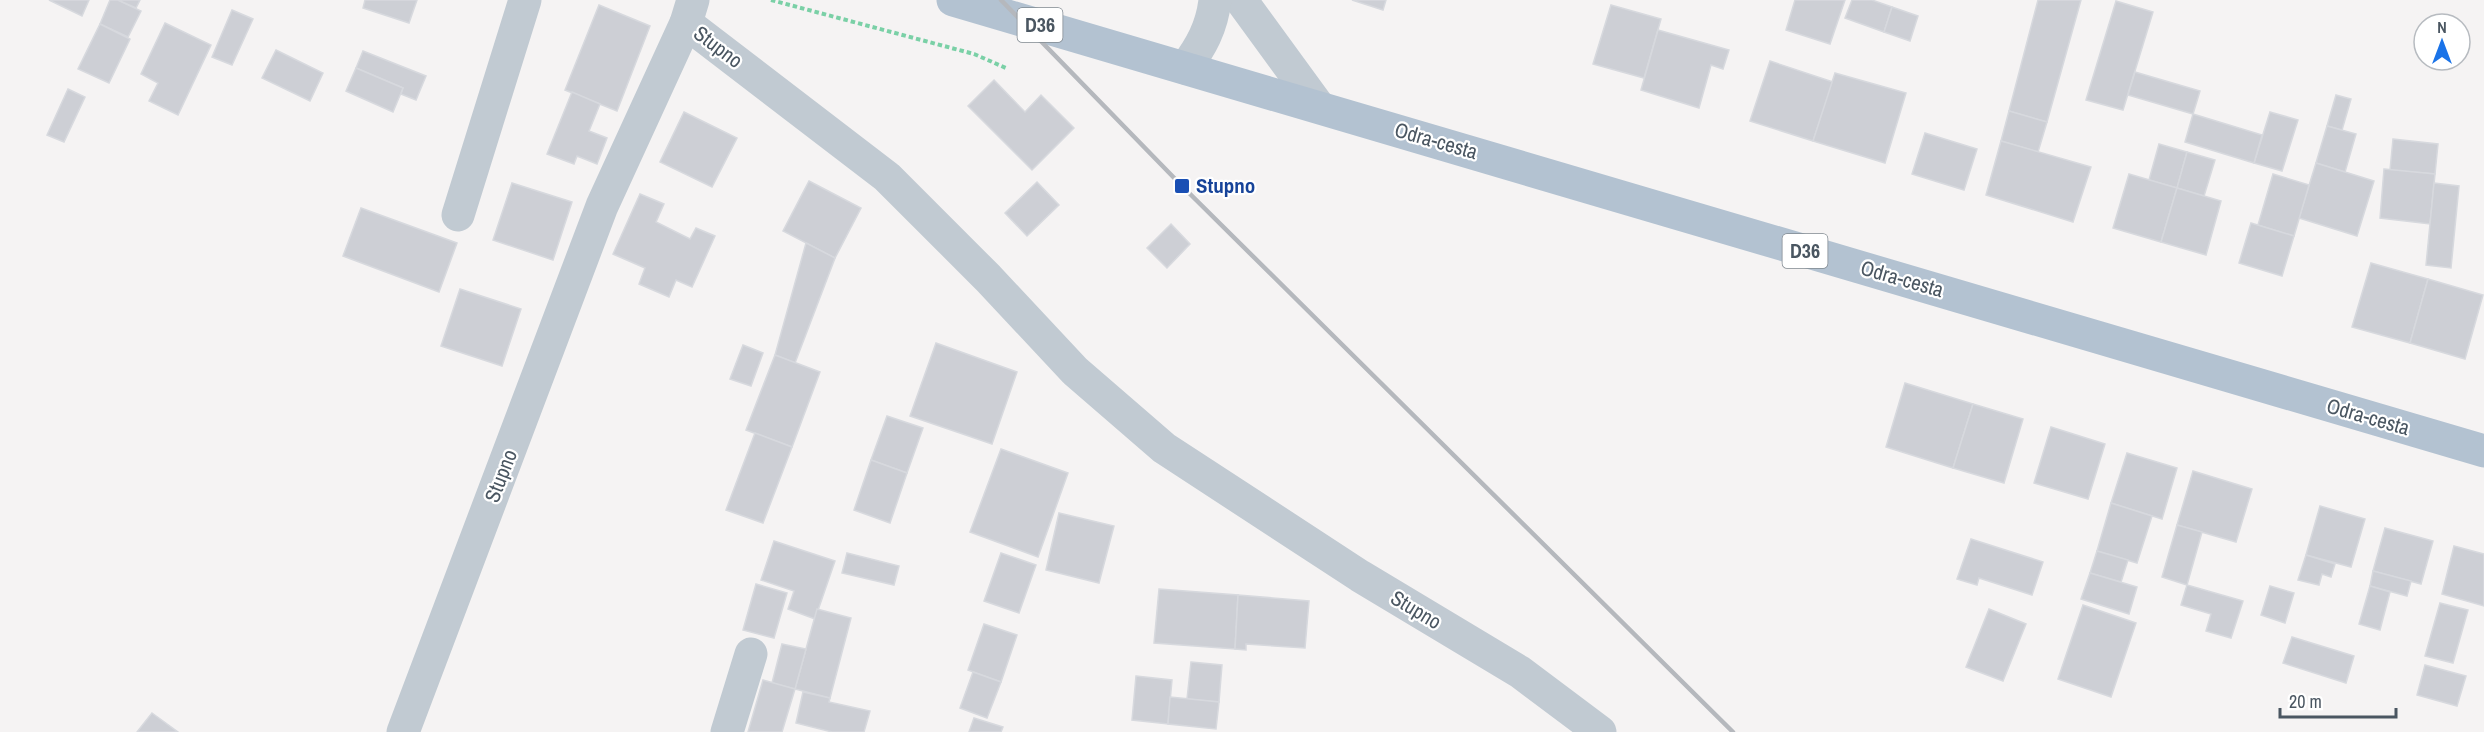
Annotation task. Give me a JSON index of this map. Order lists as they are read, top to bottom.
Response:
{
  "streets": {
    "main road": ["D36", "Odra-cesta"],
    "street": ["Stupno"]
  },
  "places": {
    "transit": ["Stupno"]
  },
  "scale_bar": "20 m",
  "north": "top"
}
